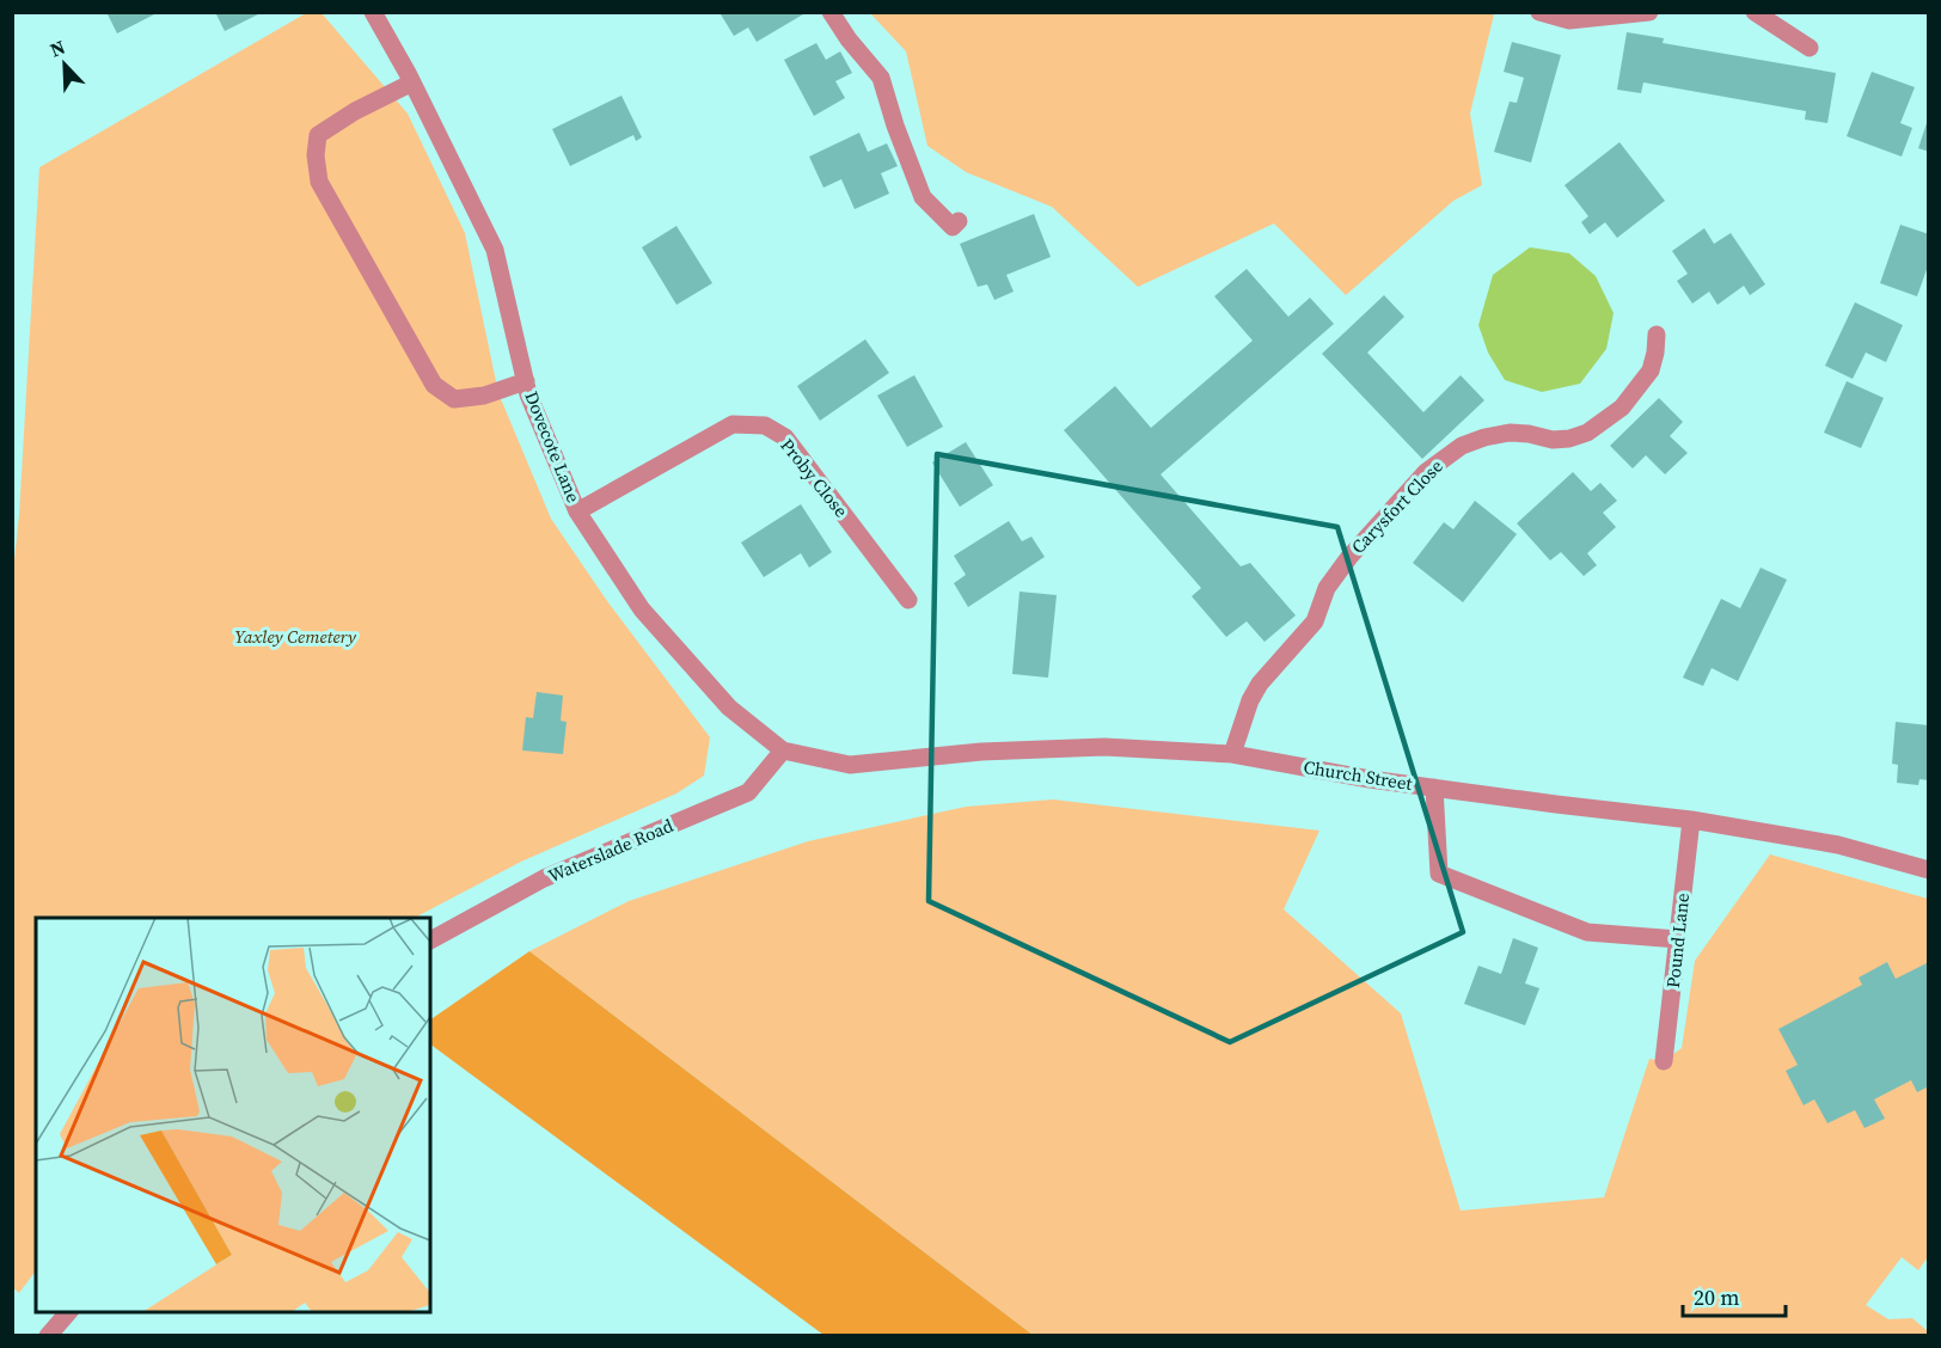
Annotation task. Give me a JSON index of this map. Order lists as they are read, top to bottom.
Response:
{
  "streets": {
    "street": [
      "Dovecote Lane",
      "Proby Close",
      "Carysfort Close",
      "Church Street",
      "Waterslade Road",
      "Pound Lane"
    ]
  },
  "crossings": [
    ["Dovecote Lane", "Proby Close"],
    ["Dovecote Lane", "Church Street"],
    ["Dovecote Lane", "Waterslade Road"],
    ["Carysfort Close", "Church Street"],
    ["Church Street", "Waterslade Road"],
    ["Church Street", "Pound Lane"]
  ],
  "parks": ["Yaxley Cemetery"],
  "scale_bar": "20 m",
  "north": "top left"
}
